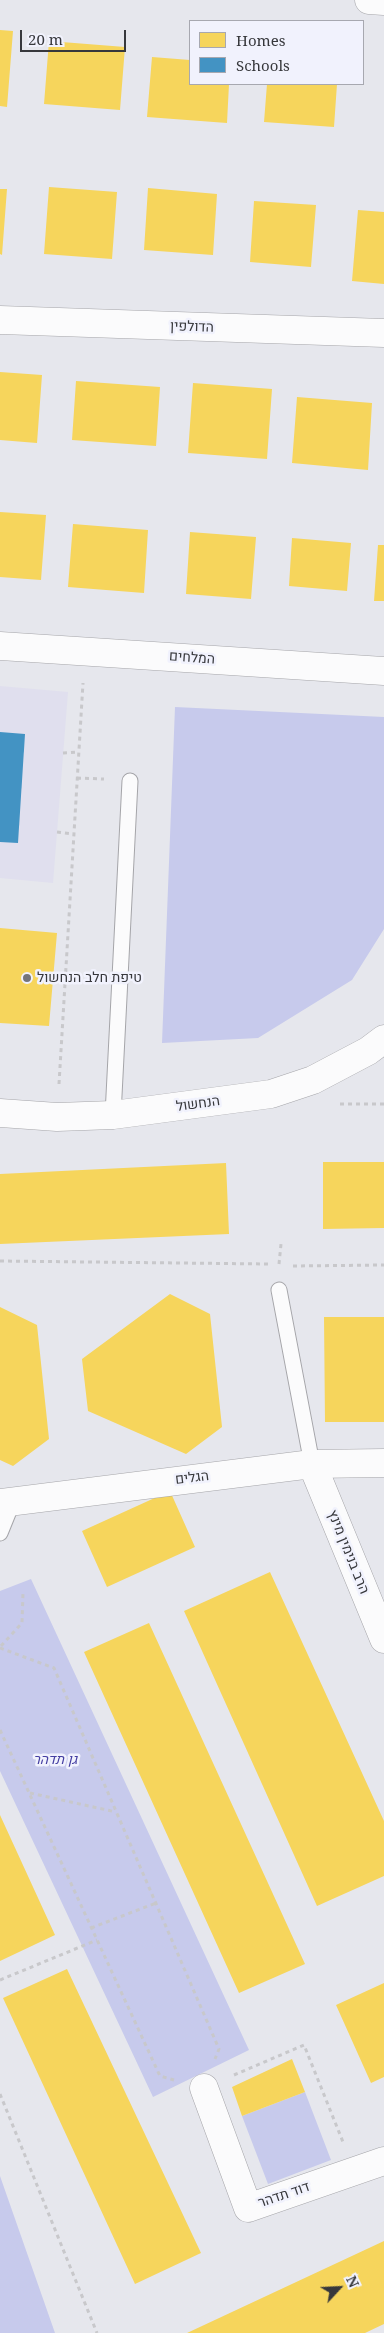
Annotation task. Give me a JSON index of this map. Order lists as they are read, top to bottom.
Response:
{
  "streets": {
    "street": [
      "הדולפין",
      "המלחים",
      "הנחשול",
      "הגלים",
      "הרב בנימין מינץ",
      "דוד תדהר"
    ]
  },
  "crossings": [
    ["הגלים", "הרב בנימין מינץ"]
  ],
  "parks": ["גן תדהר"],
  "places": ["טיפת חלב הנחשול"],
  "legend": ["Homes", "Schools"],
  "scale_bar": "20 m",
  "north": "top right"
}
